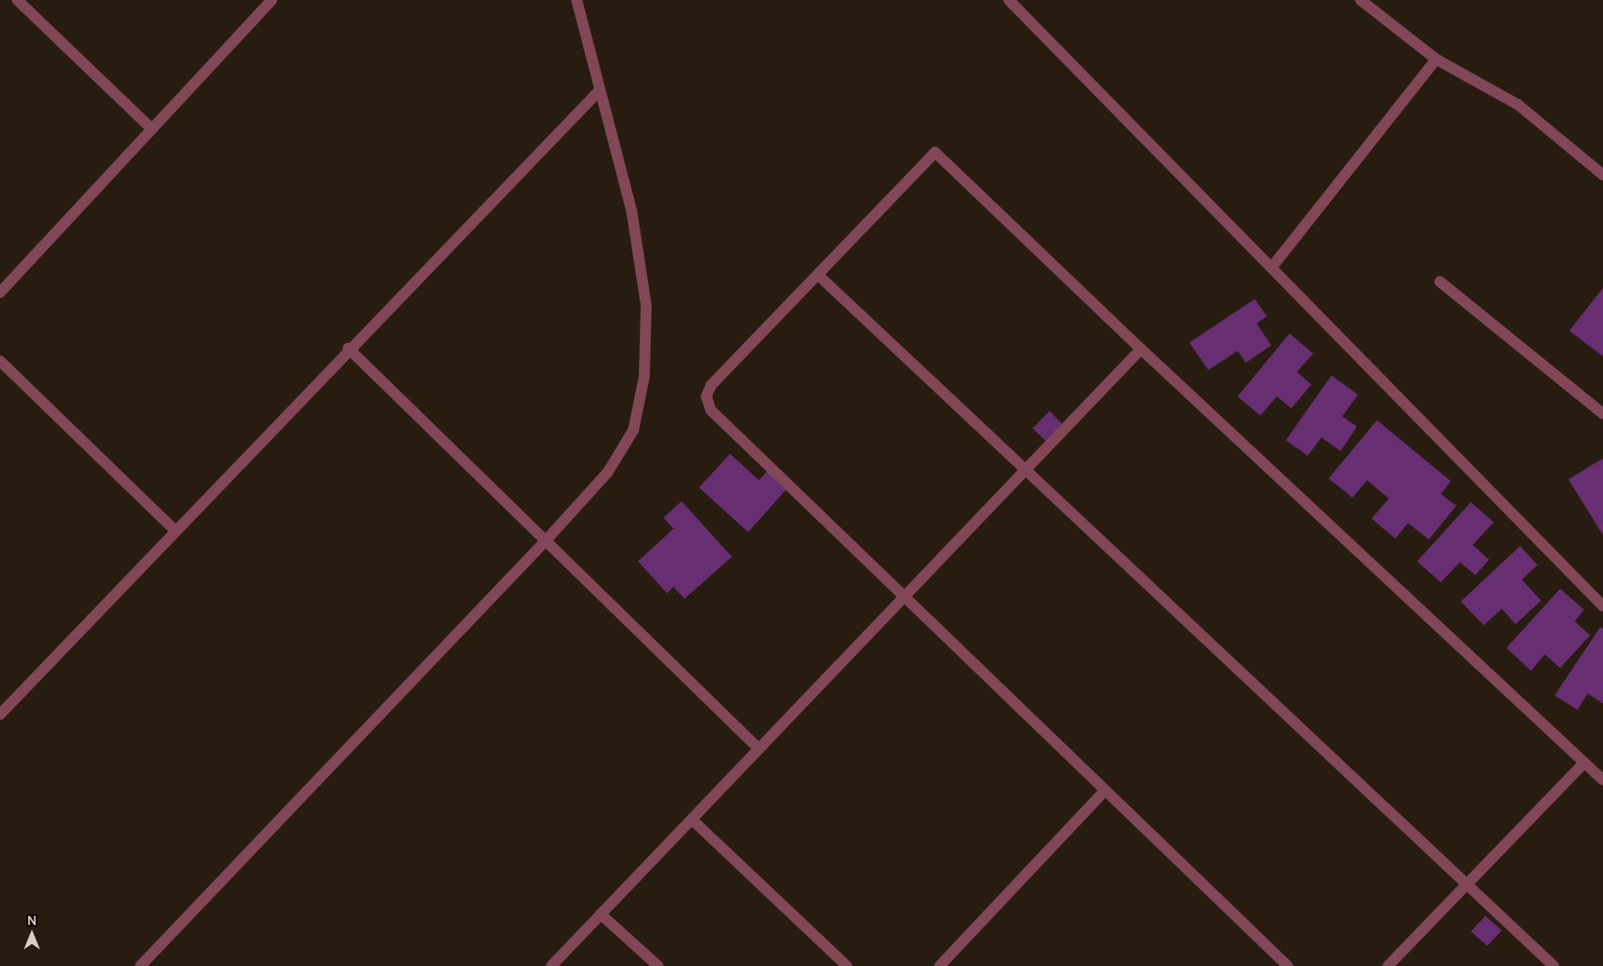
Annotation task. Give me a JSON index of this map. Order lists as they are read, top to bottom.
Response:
{
  "north": "top"
}
